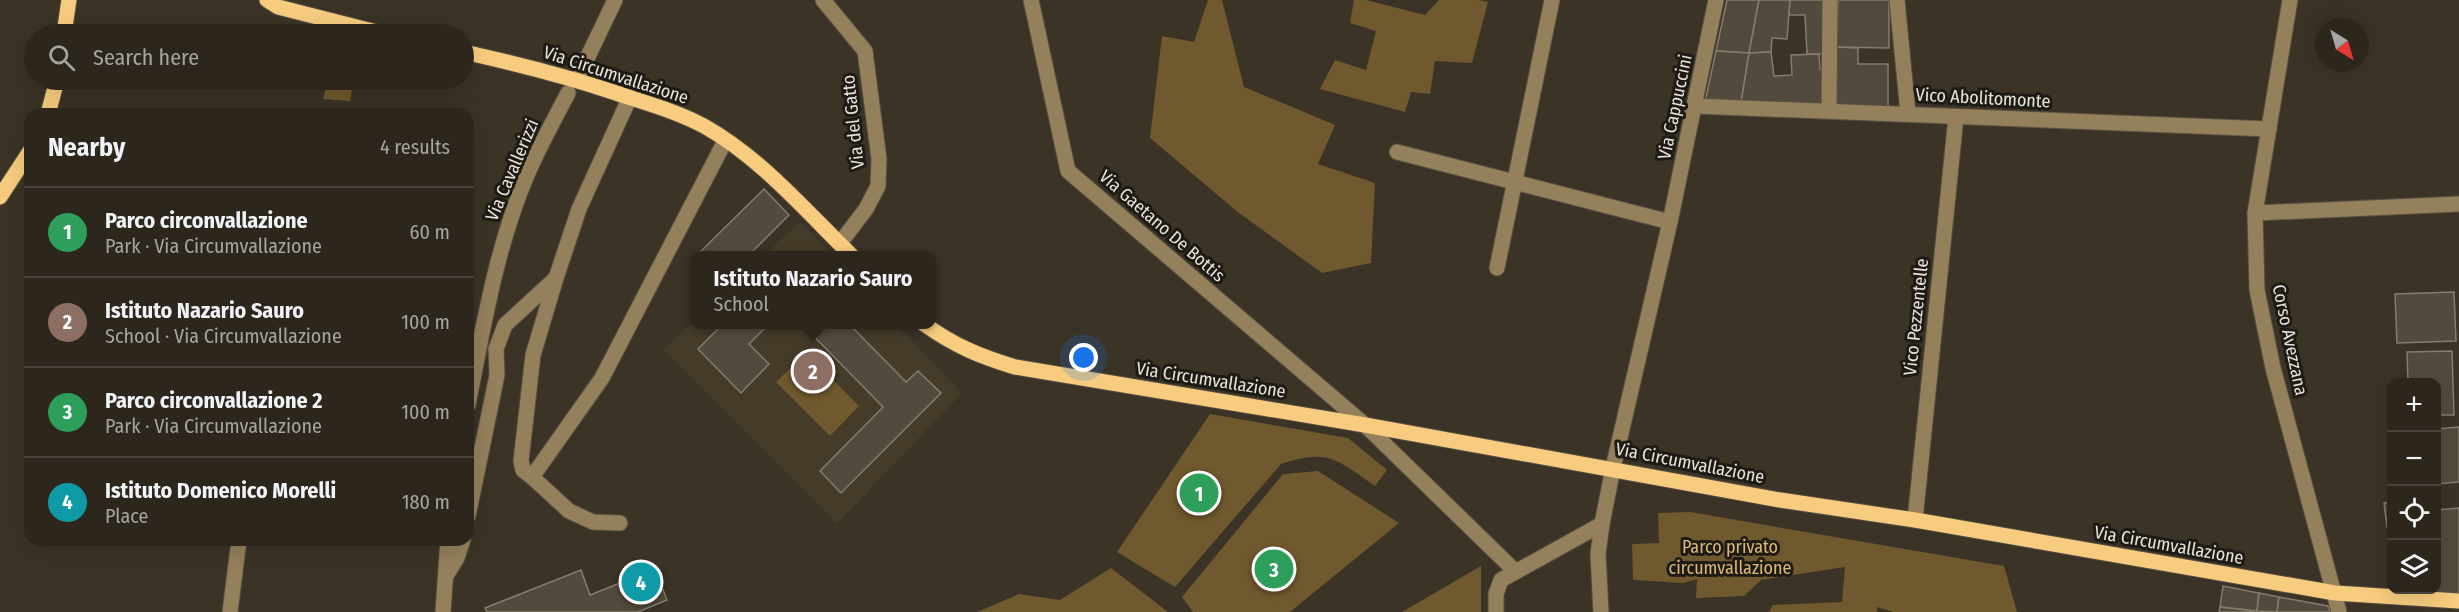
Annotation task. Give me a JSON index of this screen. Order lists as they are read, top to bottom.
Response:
{
  "streets": {
    "main road": ["Via Circumvallazione"],
    "street": [
      "Vico Abolitomonte",
      "Via Cappuccini",
      "Via del Gatto",
      "Via Cavallerizzi",
      "Via Gaetano De Bottis",
      "Vico Pezzentelle",
      "Corso Avezzana"
    ]
  },
  "crossings": [
    ["Via Circumvallazione", "Via Cappuccini"],
    ["Via Circumvallazione", "Via del Gatto"],
    ["Via Circumvallazione", "Via Gaetano De Bottis"],
    ["Via Circumvallazione", "Vico Pezzentelle"],
    ["Via Circumvallazione", "Corso Avezzana"],
    ["Vico Abolitomonte", "Via Cappuccini"],
    ["Vico Abolitomonte", "Vico Pezzentelle"],
    ["Vico Abolitomonte", "Corso Avezzana"]
  ],
  "parks": ["Parco privato circumvallazione"],
  "north": "bottom right",
  "page": {
    "search": "Search here",
    "heading": ["Nearby", "4 results"],
    "list": [
      {
        "mark": "1",
        "name": "Parco circonvallazione",
        "note": "Park · Via Circumvallazione",
        "value": "60 m"
      },
      {
        "mark": "2",
        "name": "Istituto Nazario Sauro",
        "note": "School · Via Circumvallazione",
        "value": "100 m"
      },
      {
        "mark": "3",
        "name": "Parco circonvallazione 2",
        "note": "Park · Via Circumvallazione",
        "value": "100 m"
      },
      {
        "mark": "4",
        "name": "Istituto Domenico Morelli",
        "note": "Place",
        "value": "180 m"
      }
    ],
    "popup": ["Istituto Nazario Sauro", "School"],
    "pins": [
      "2",
      "1",
      "3",
      "4"
    ],
    "map_buttons": ["+", "−"]
  }
}
